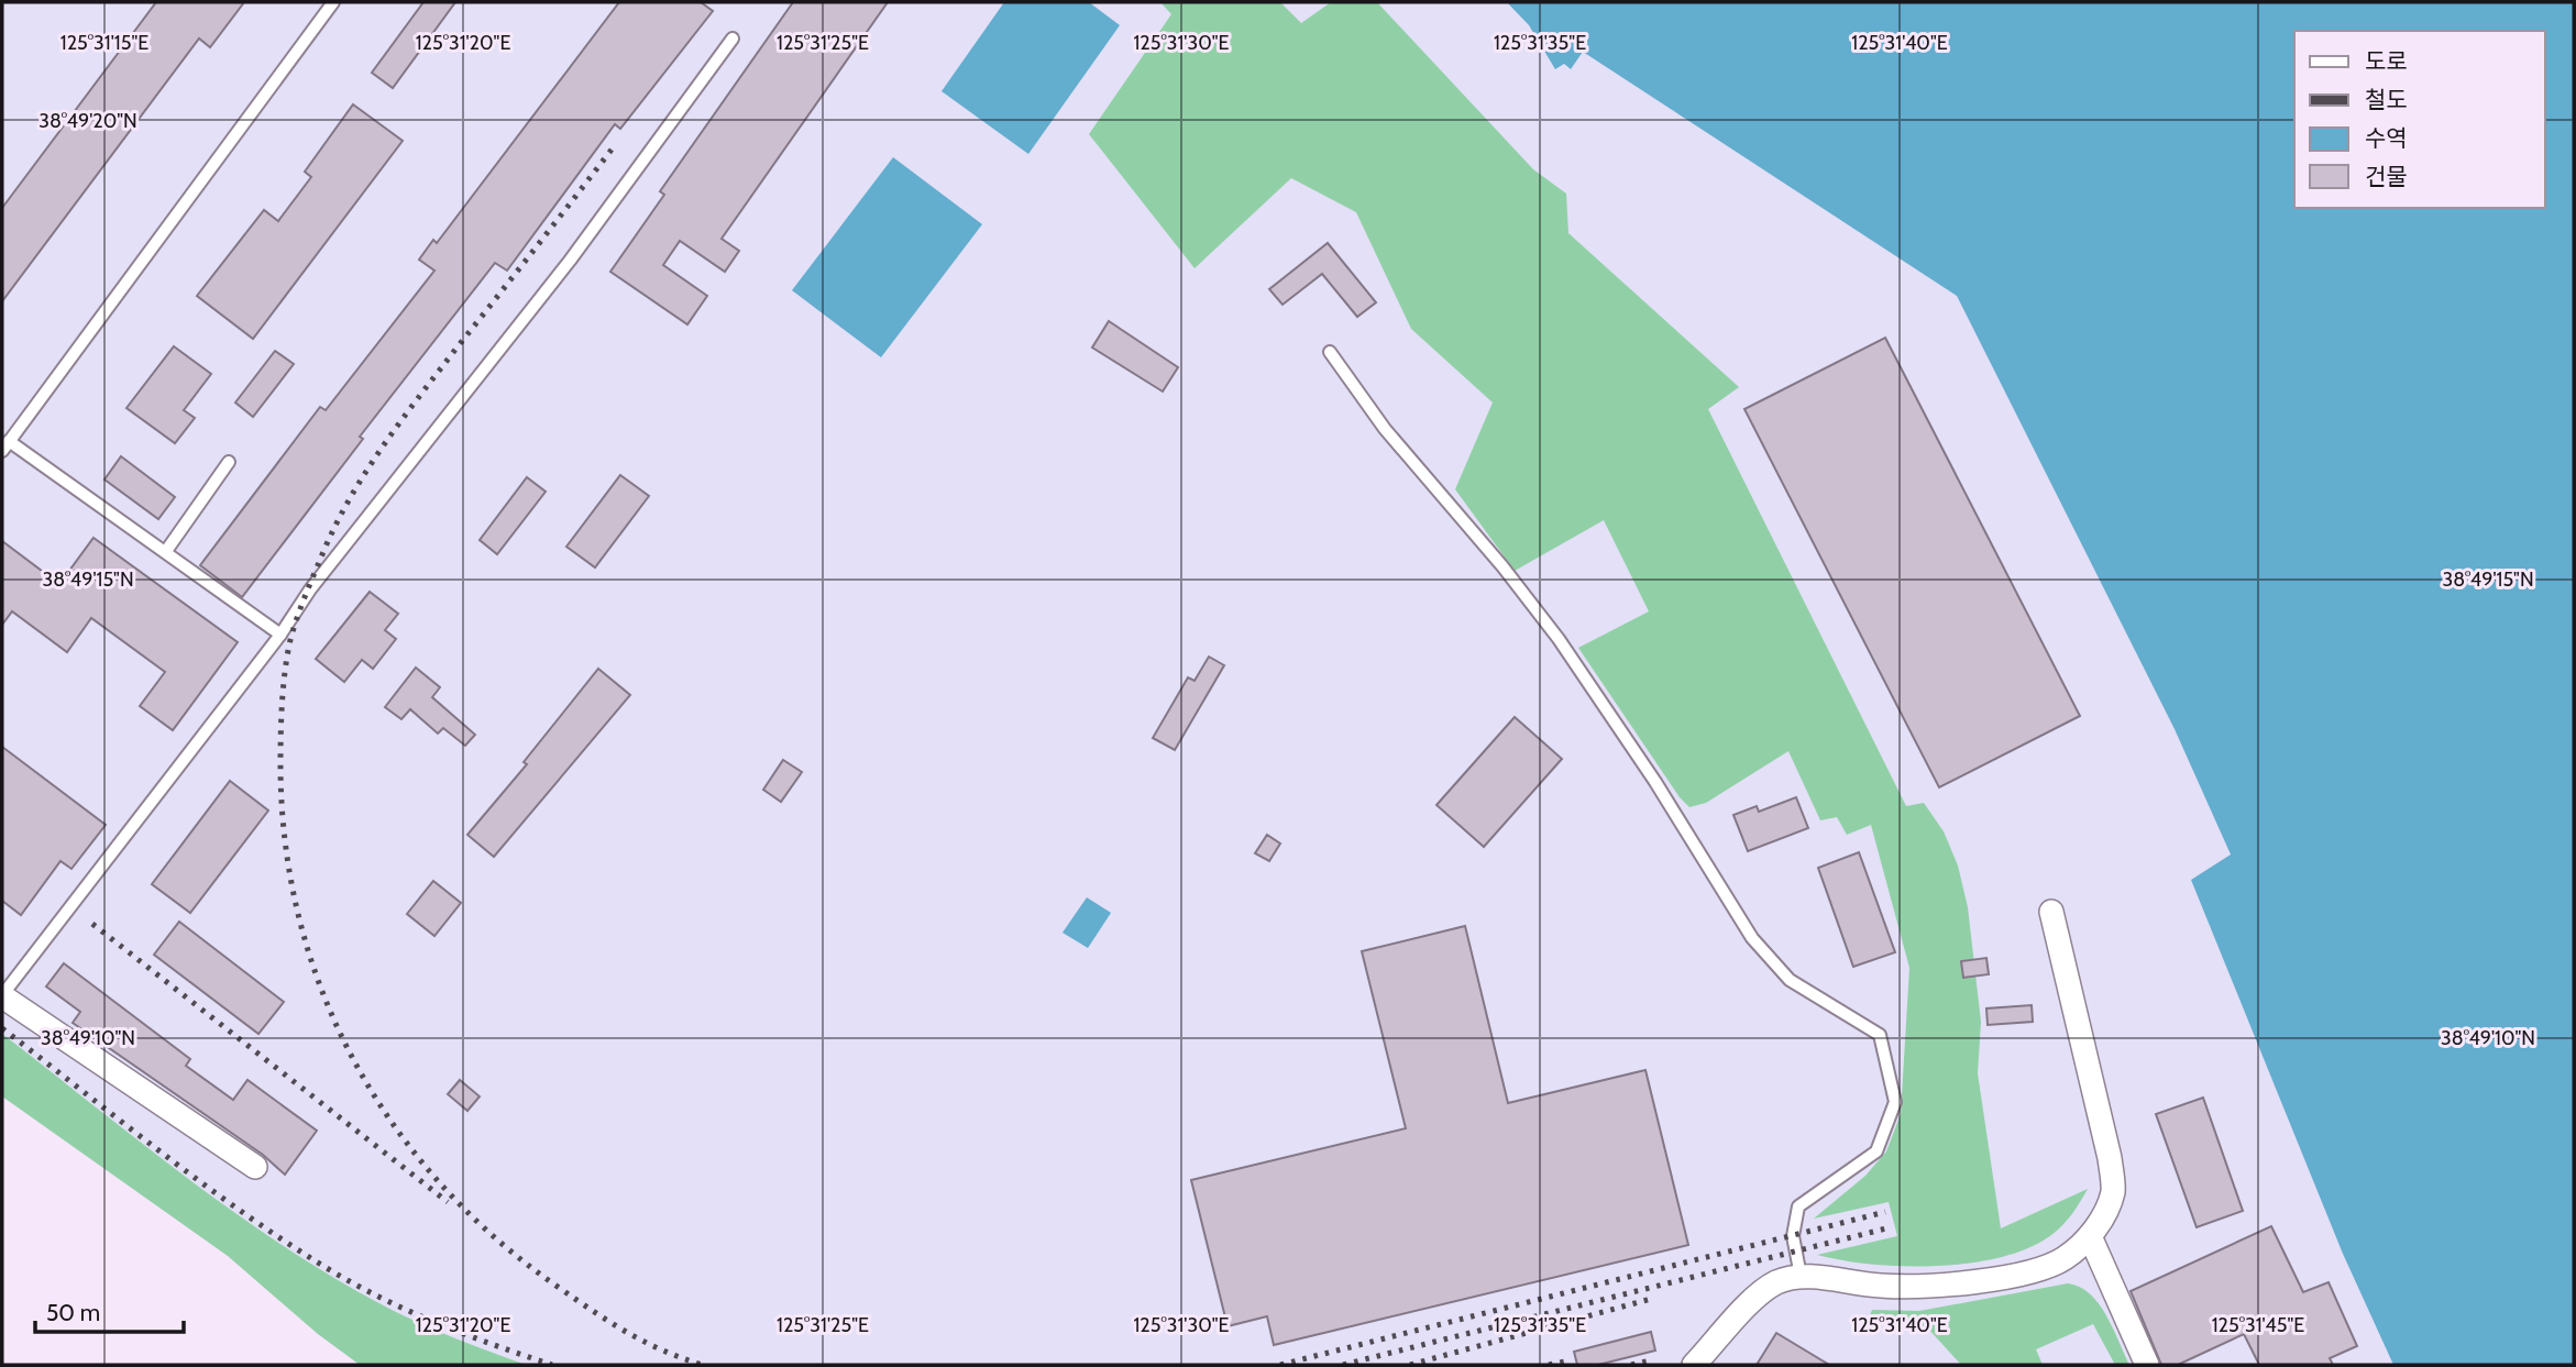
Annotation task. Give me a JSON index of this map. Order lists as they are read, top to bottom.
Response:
{
  "legend": [
    "도로",
    "철도",
    "수역",
    "건물"
  ],
  "scale_bar": "50 m",
  "coordinates": [
    "125°31'15\"E",
    "125°31'20\"E",
    "125°31'25\"E",
    "125°31'30\"E",
    "125°31'35\"E",
    "125°31'40\"E",
    "38°49'20\"N",
    "38°49'15\"N",
    "38°49'10\"N",
    "125°31'45\"E"
  ]
}
